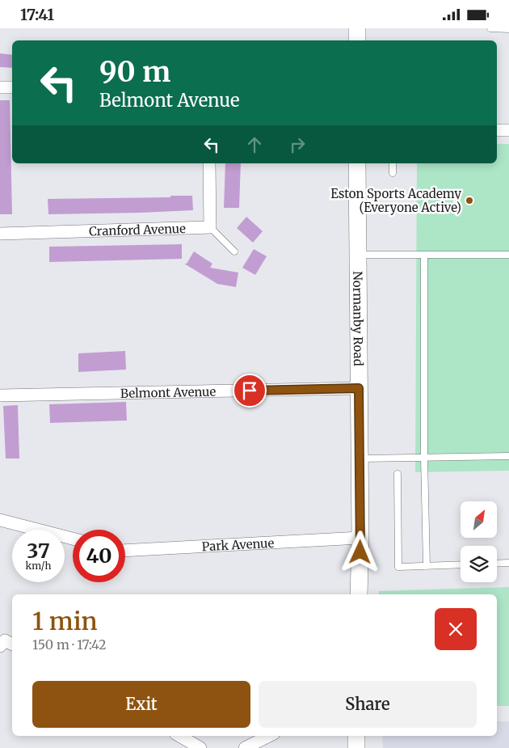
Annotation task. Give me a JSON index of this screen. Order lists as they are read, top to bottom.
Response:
{
  "streets": {
    "street": [
      "Cranford Avenue",
      "Normanby Road",
      "Belmont Avenue",
      "Park Avenue"
    ]
  },
  "crossings": [
    ["Normanby Road", "Belmont Avenue"],
    ["Normanby Road", "Park Avenue"]
  ],
  "places": ["Eston Sports Academy (Everyone Active)"],
  "north": "top right",
  "page": {
    "status": "17:41",
    "turn": ["90 m", "Belmont Avenue"],
    "speed": "37 km/h",
    "limit": "40",
    "heading": ["1 min", "150 m · 17:42"],
    "buttons": ["Exit", "Share"]
  }
}
